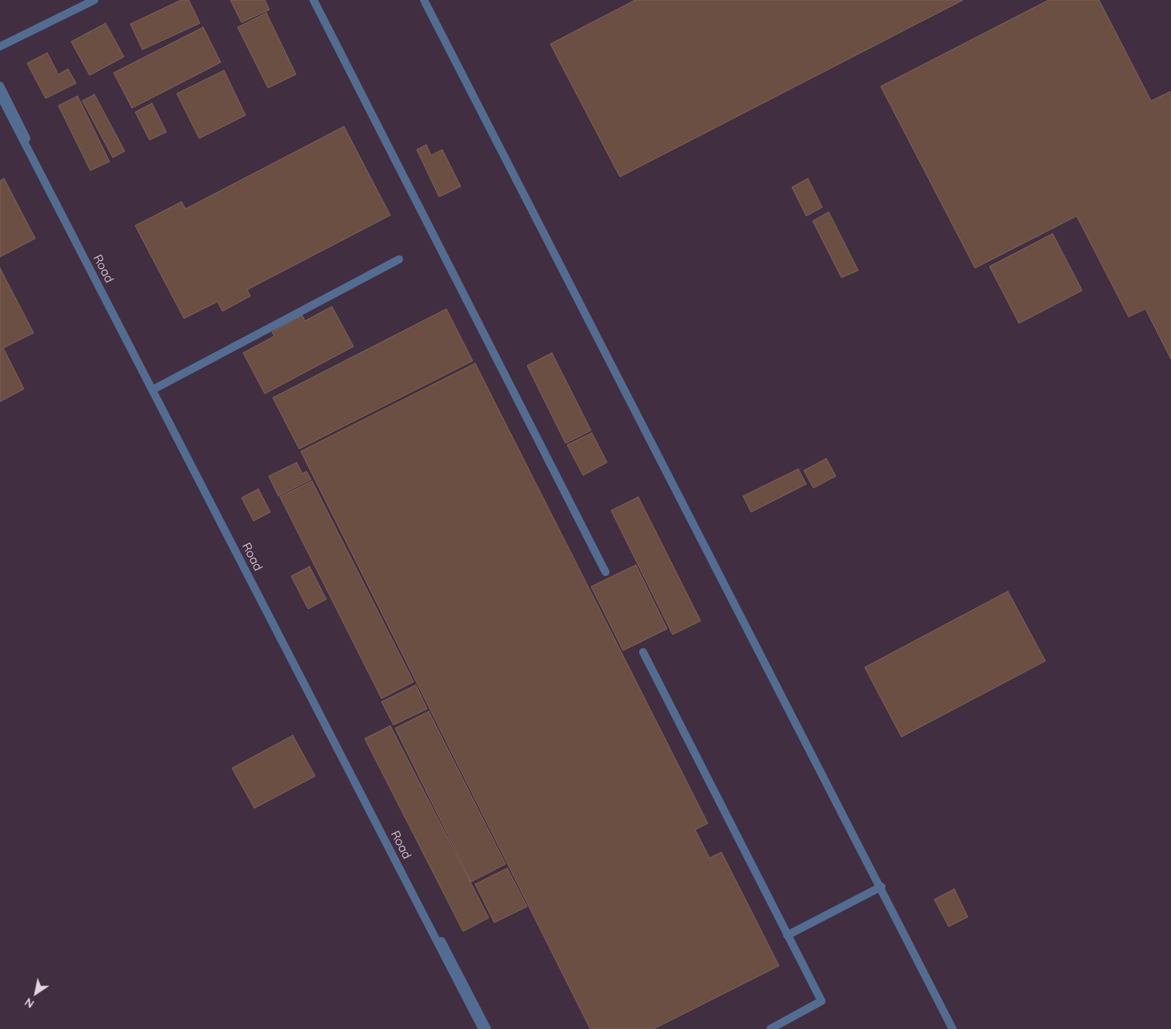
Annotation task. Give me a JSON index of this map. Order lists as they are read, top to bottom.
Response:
{
  "streets": {
    "street": ["Road"]
  },
  "north": "bottom left"
}
